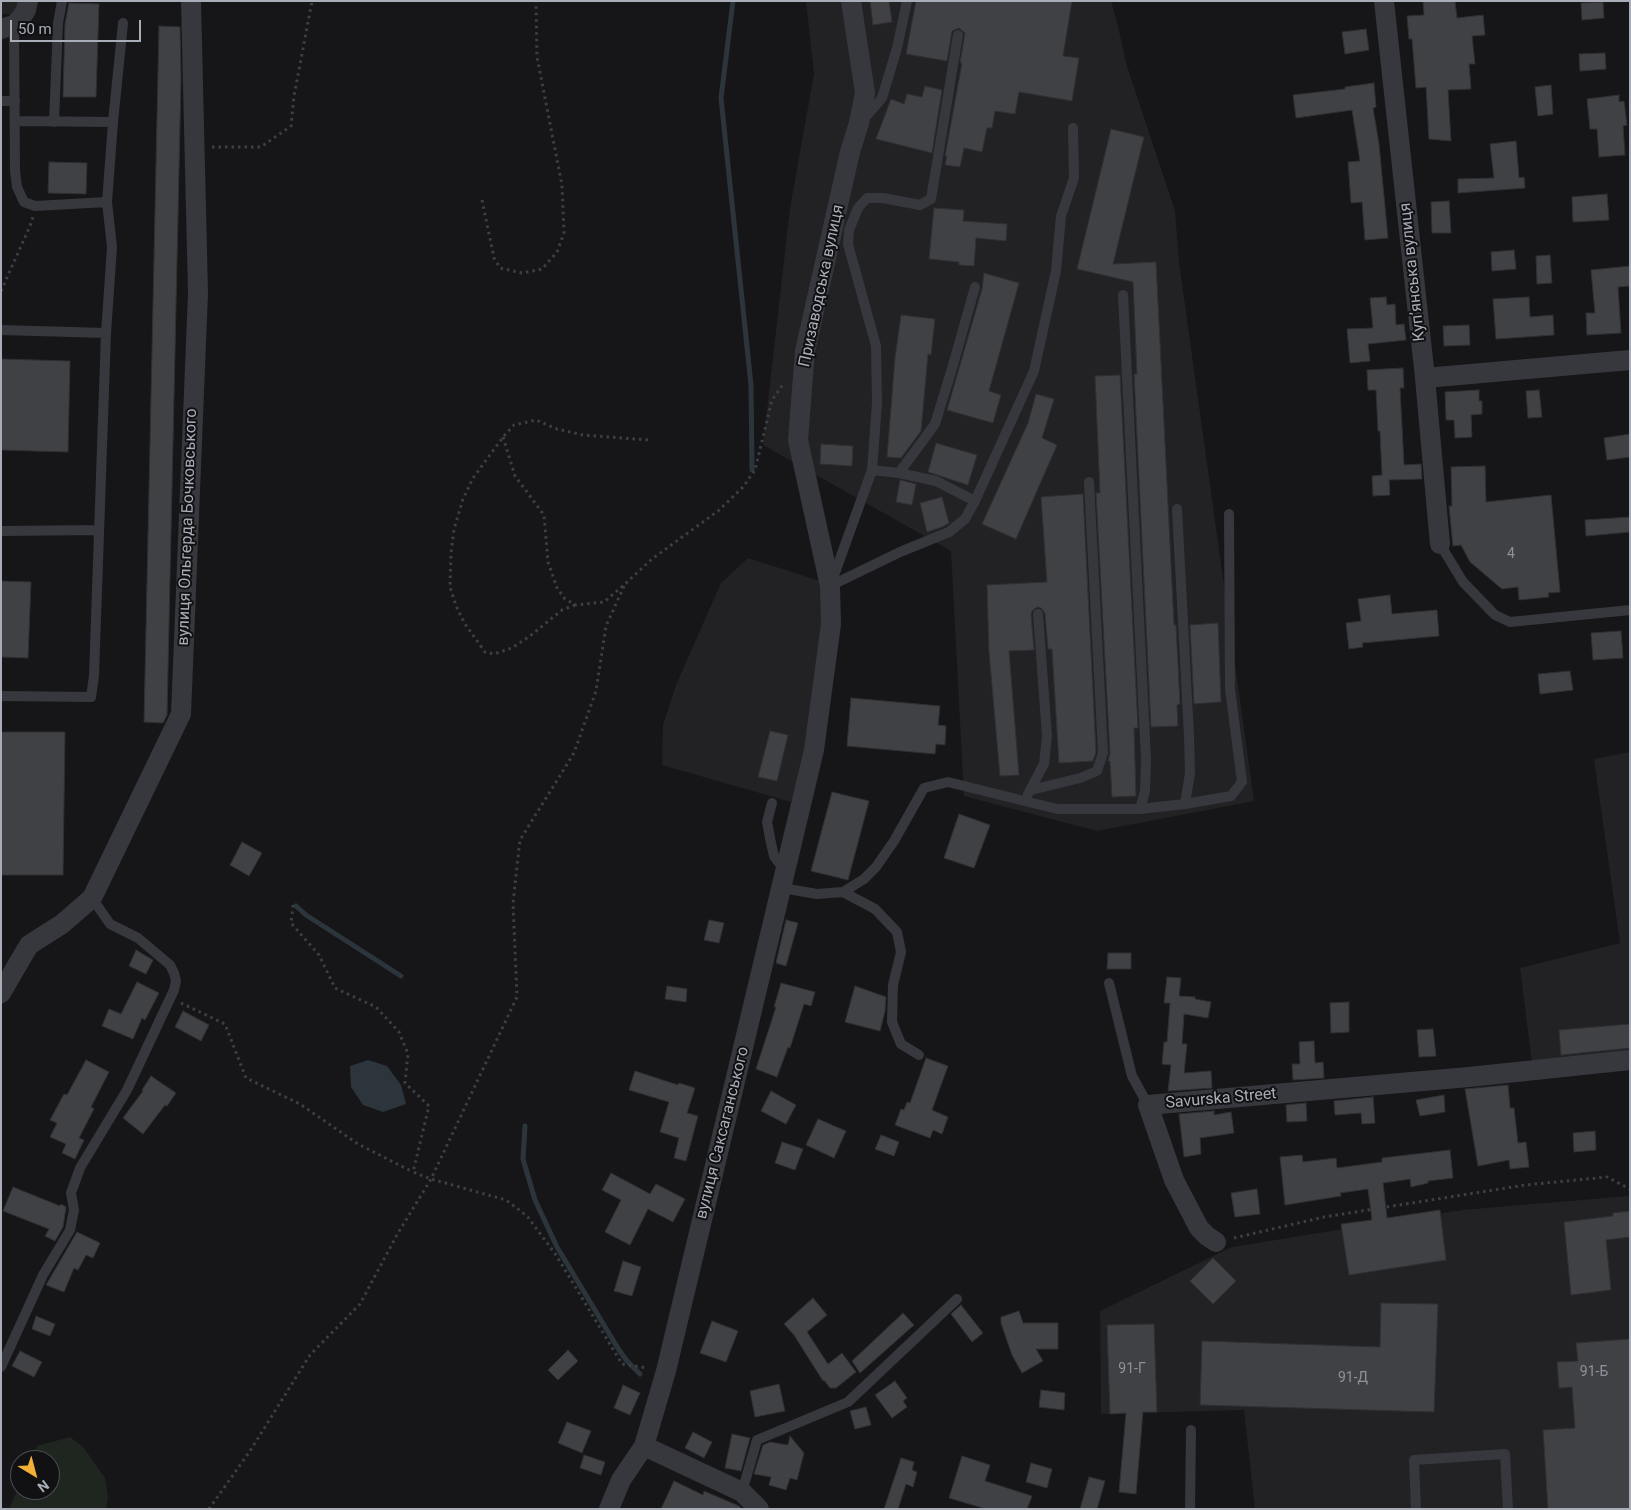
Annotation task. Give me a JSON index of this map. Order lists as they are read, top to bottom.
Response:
{
  "streets": {
    "street": [
      "Купʼянська вулиця",
      "Призаводська вулиця",
      "вулиця Ольгерда Бочковського",
      "Savurska Street",
      "вулиця Саксаганського"
    ]
  },
  "crossings": [
    ["Призаводська вулиця", "вулиця Саксаганського"]
  ],
  "house_numbers": [
    "4",
    "91-Г",
    "91-Б",
    "91-Д"
  ],
  "scale_bar": "50 m",
  "north": "bottom right"
}
